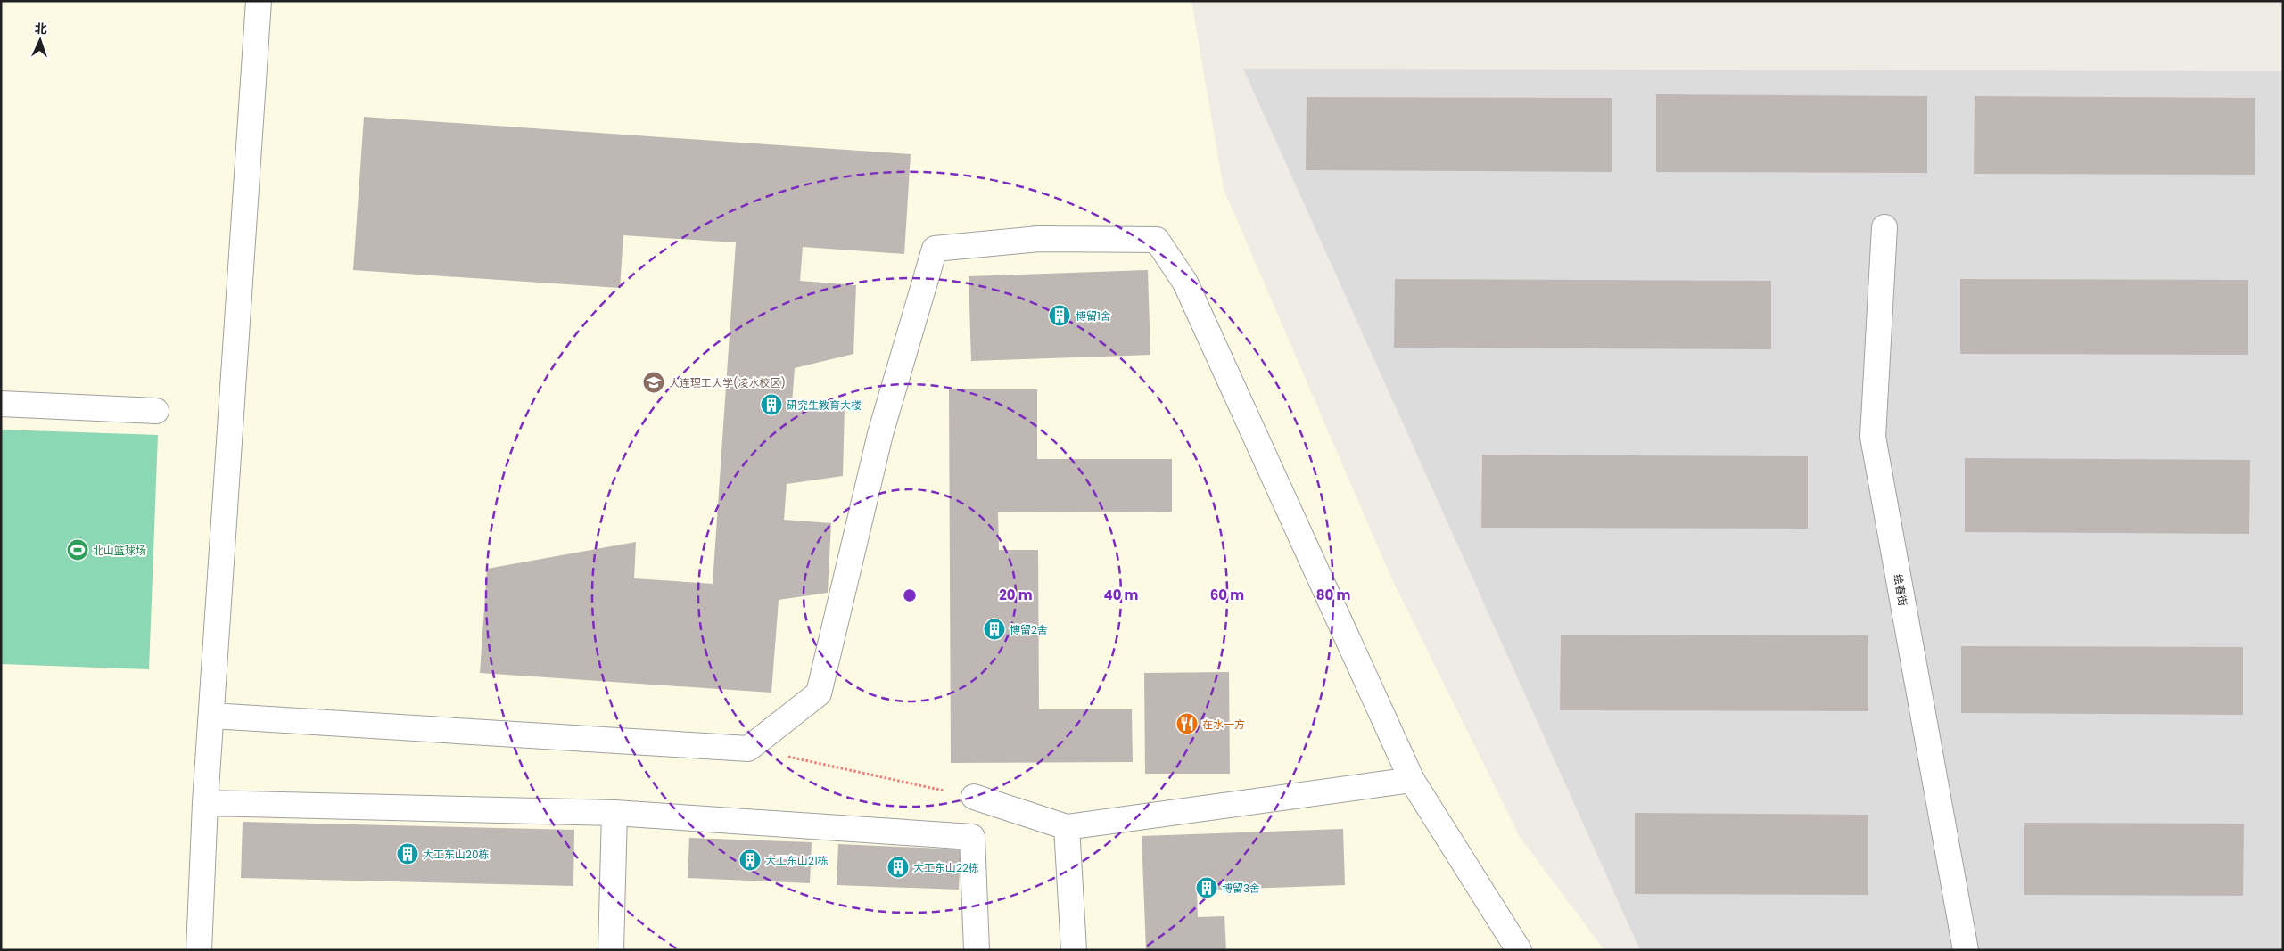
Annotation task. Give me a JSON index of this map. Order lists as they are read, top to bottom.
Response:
{
  "streets": {
    "street": ["绘春街"]
  },
  "places": {
    "building": [
      "博留1舍",
      "研究生教育大楼",
      "博留2舍",
      "大工东山20栋",
      "大工东山21栋",
      "大工东山22栋",
      "博留3舍"
    ],
    "school or university": ["大连理工大学(凌水校区)"],
    "sports": ["北山篮球场"],
    "restaurant": ["在水一方"]
  },
  "north": "top",
  "rings": [
    "20 m",
    "40 m",
    "60 m",
    "80 m"
  ]
}
